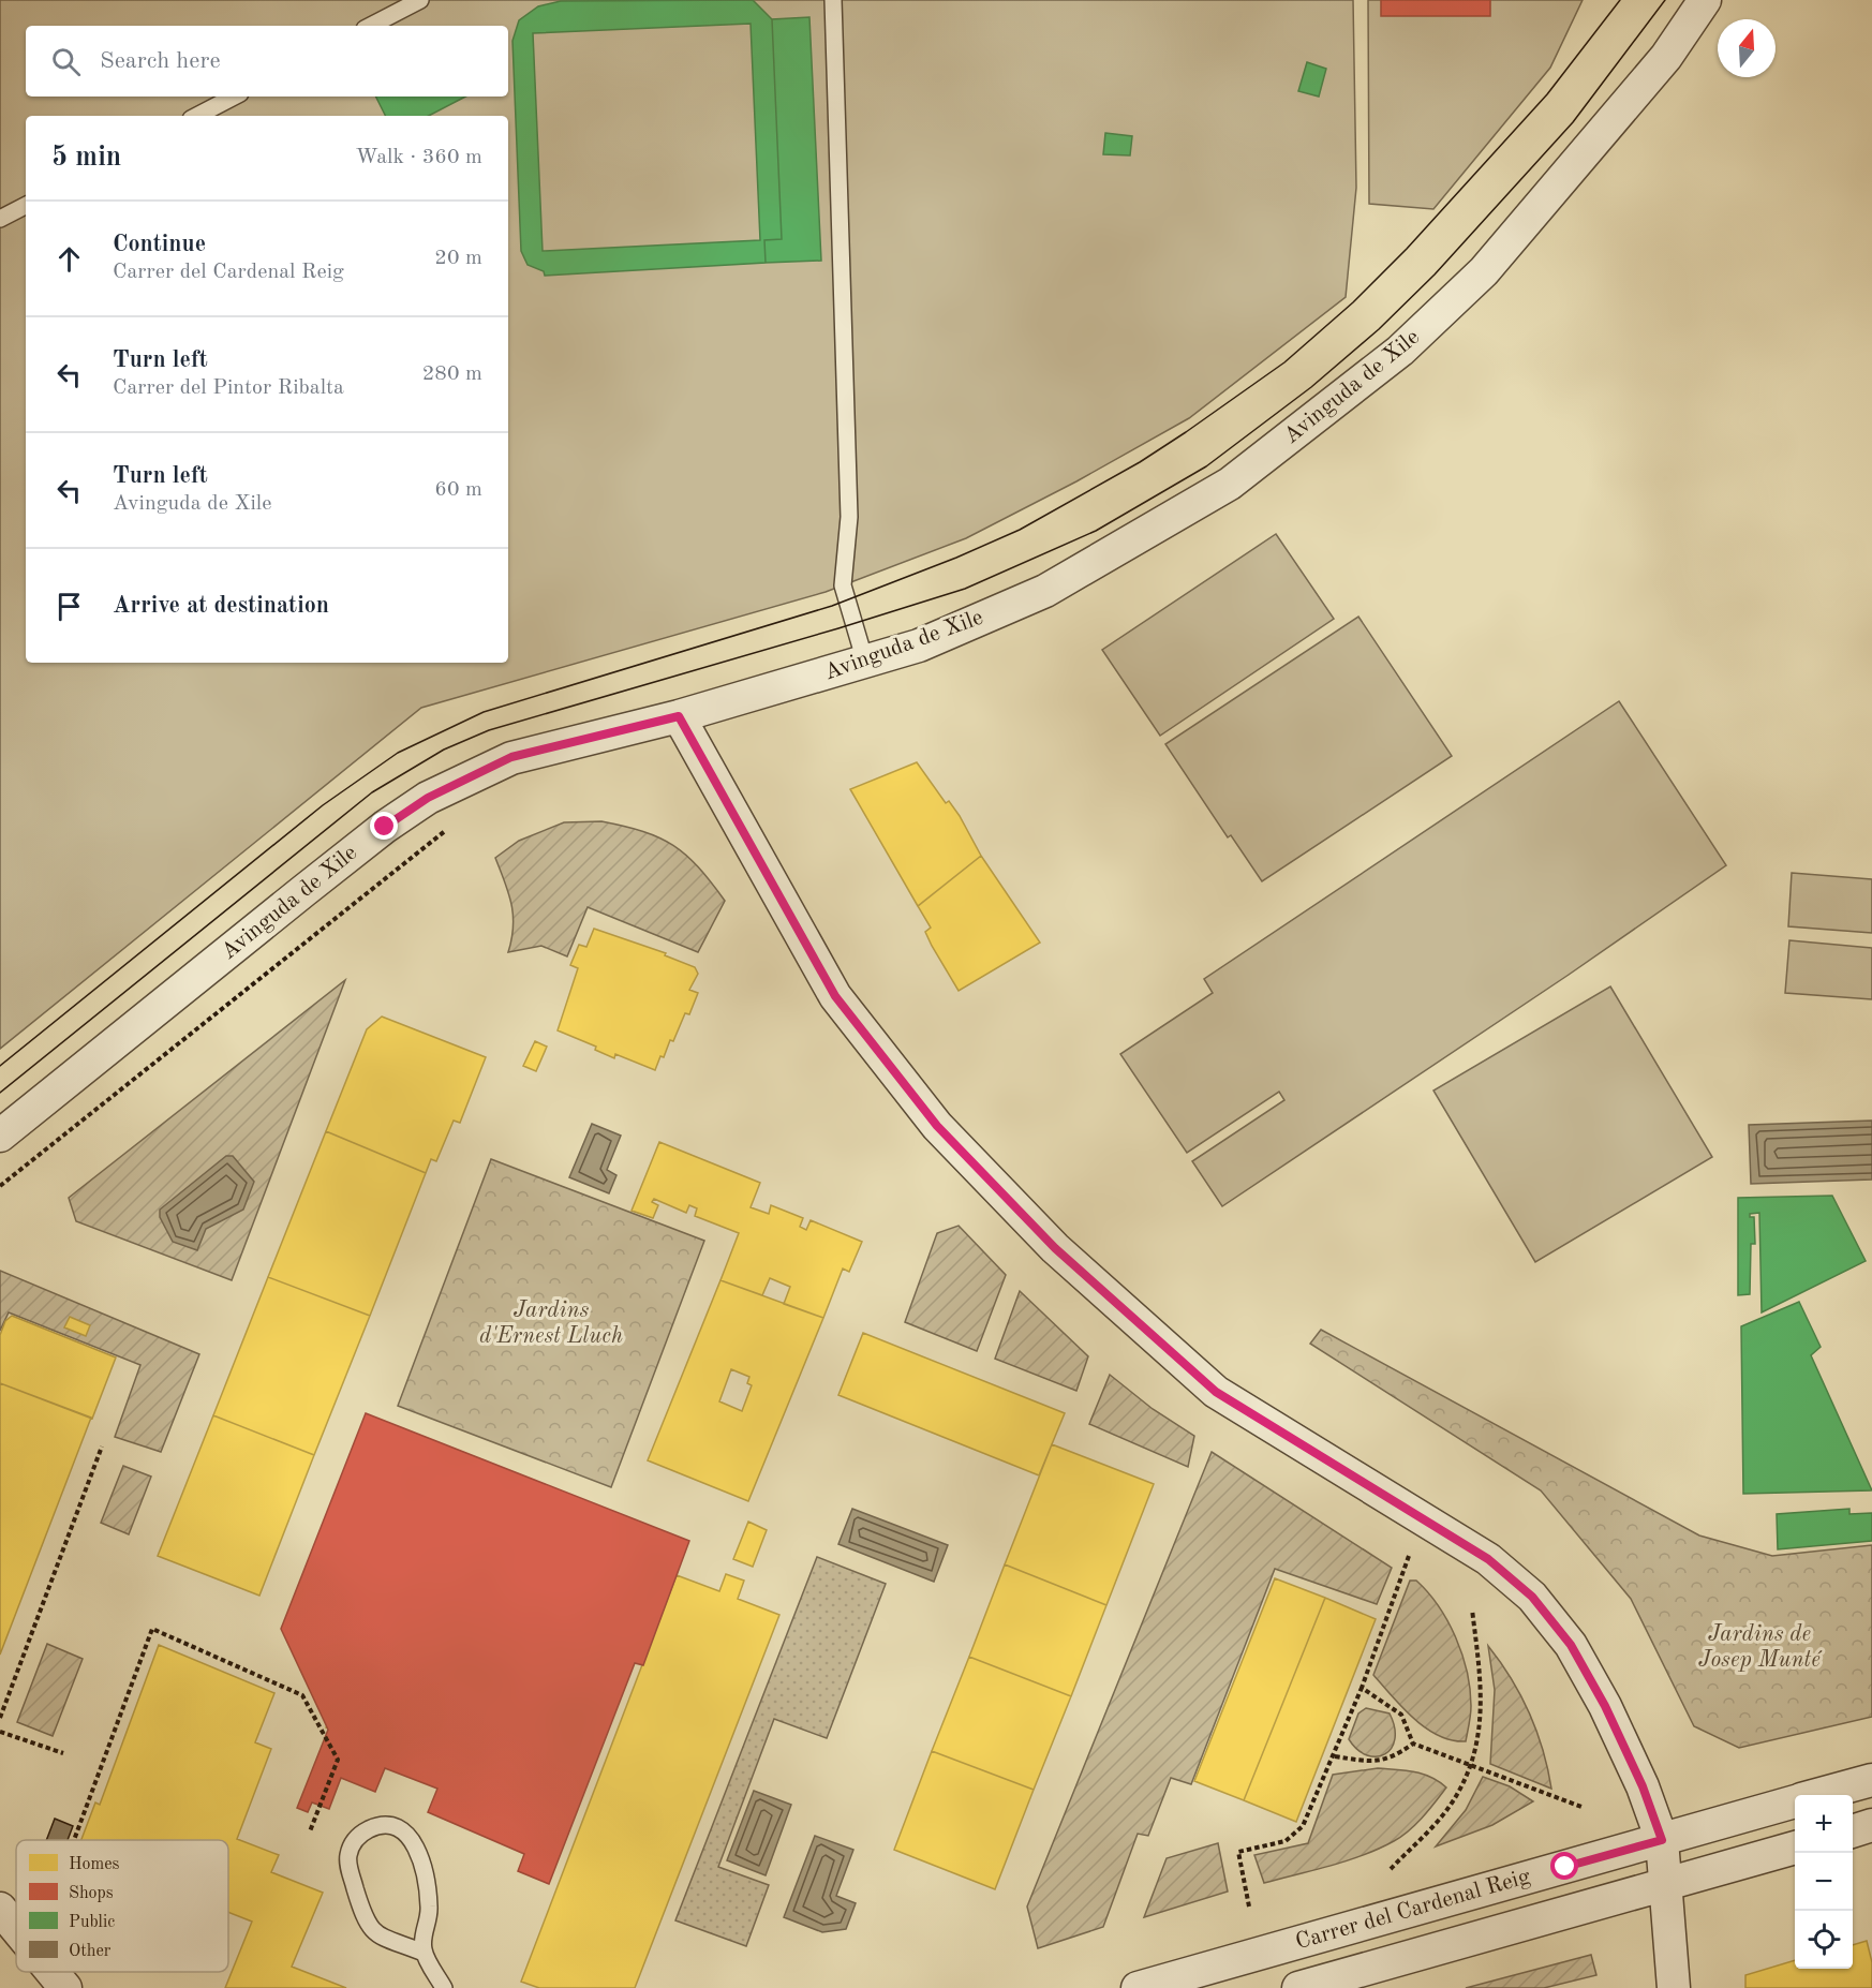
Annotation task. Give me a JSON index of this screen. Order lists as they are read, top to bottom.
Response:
{
  "streets": {
    "street": ["Avinguda de Xile", "Carrer del Cardenal Reig"]
  },
  "parks": ["Jardins d'Ernest Lluch", "Jardins de Josep Munté"],
  "legend": [
    "Homes",
    "Shops",
    "Public",
    "Other"
  ],
  "north": "top",
  "page": {
    "search": "Search here",
    "heading": ["5 min", "Walk · 360 m"],
    "list": [
      ["Continue", "Carrer del Cardenal Reig", "20 m"],
      ["Turn left", "Carrer del Pintor Ribalta", "280 m"],
      ["Turn left", "Avinguda de Xile", "60 m"],
      "Arrive at destination"
    ],
    "map_buttons": ["+", "−"]
  }
}
